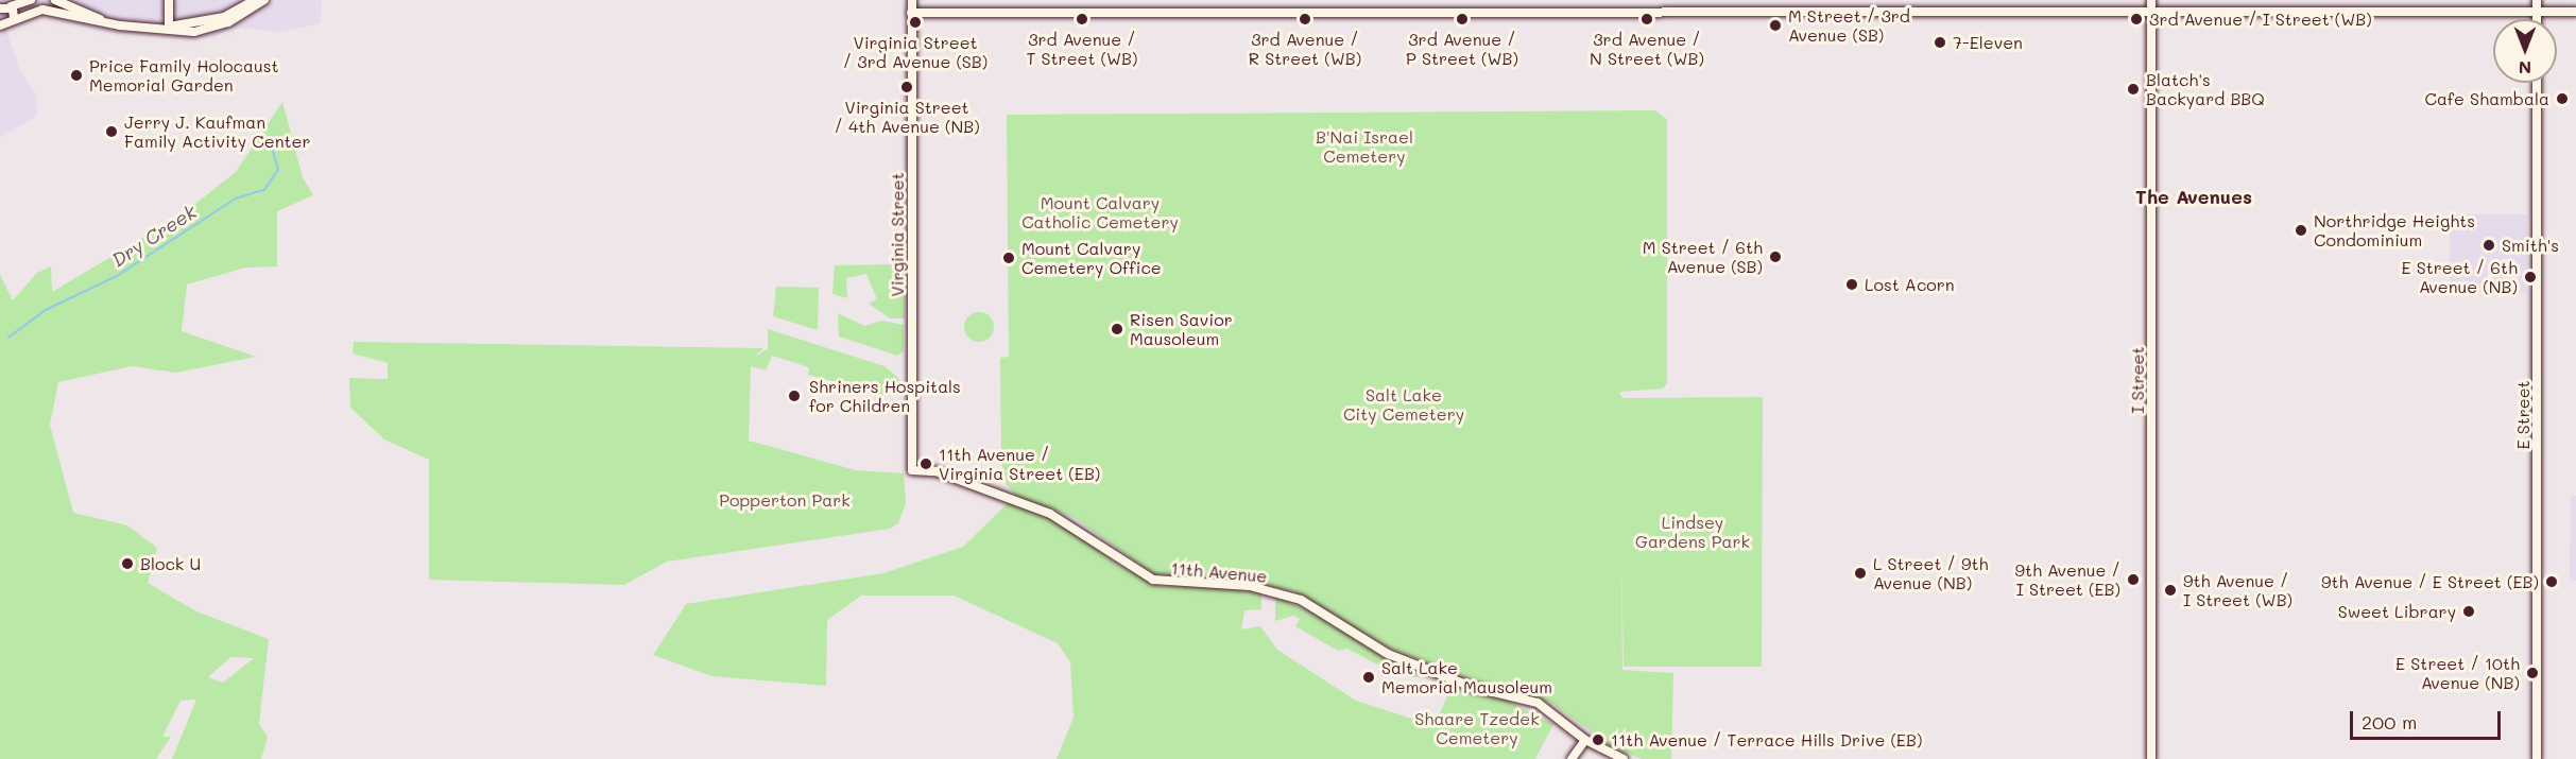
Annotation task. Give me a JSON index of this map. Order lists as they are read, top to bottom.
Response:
{
  "streets": {
    "street": [
      "Virginia Street",
      "I Street",
      "E Street",
      "11th Avenue"
    ]
  },
  "crossings": [
    ["Virginia Street", "11th Avenue"]
  ],
  "districts": ["The Avenues"],
  "water": ["Dry Creek"],
  "parks": [
    "B'Nai Israel Cemetery",
    "Mount Calvary Catholic Cemetery",
    "Salt Lake City Cemetery",
    "Popperton Park",
    "Lindsey Gardens Park",
    "Shaare Tzedek Cemetery"
  ],
  "places": [
    "3rd Avenue / T Street (WB)",
    "3rd Avenue / R Street (WB)",
    "3rd Avenue / P Street (WB)",
    "3rd Avenue / N Street (WB)",
    "3rd Avenue / I Street (WB)",
    "Virginia Street / 3rd Avenue (SB)",
    "M Street / 3rd Avenue (SB)",
    "7-Eleven",
    "Price Family Holocaust Memorial Garden",
    "Virginia Street / 4th Avenue (NB)",
    "Blatch's Backyard BBQ",
    "Cafe Shambala",
    "Jerry J. Kaufman Family Activity Center",
    "Northridge Heights Condominium",
    "Smith's",
    "M Street / 6th Avenue (SB)",
    "Mount Calvary Cemetery Office",
    "E Street / 6th Avenue (NB)",
    "Lost Acorn",
    "Risen Savior Mausoleum",
    "Shriners Hospitals for Children",
    "11th Avenue / Virginia Street (EB)",
    "Block U",
    "L Street / 9th Avenue (NB)",
    "9th Avenue / I Street (EB)",
    "9th Avenue / E Street (EB)",
    "9th Avenue / I Street (WB)",
    "Sweet Library",
    "E Street / 10th Avenue (NB)",
    "Salt Lake Memorial Mausoleum",
    "11th Avenue / Terrace Hills Drive (EB)"
  ],
  "scale_bar": "200 m",
  "north": "bottom"
}
